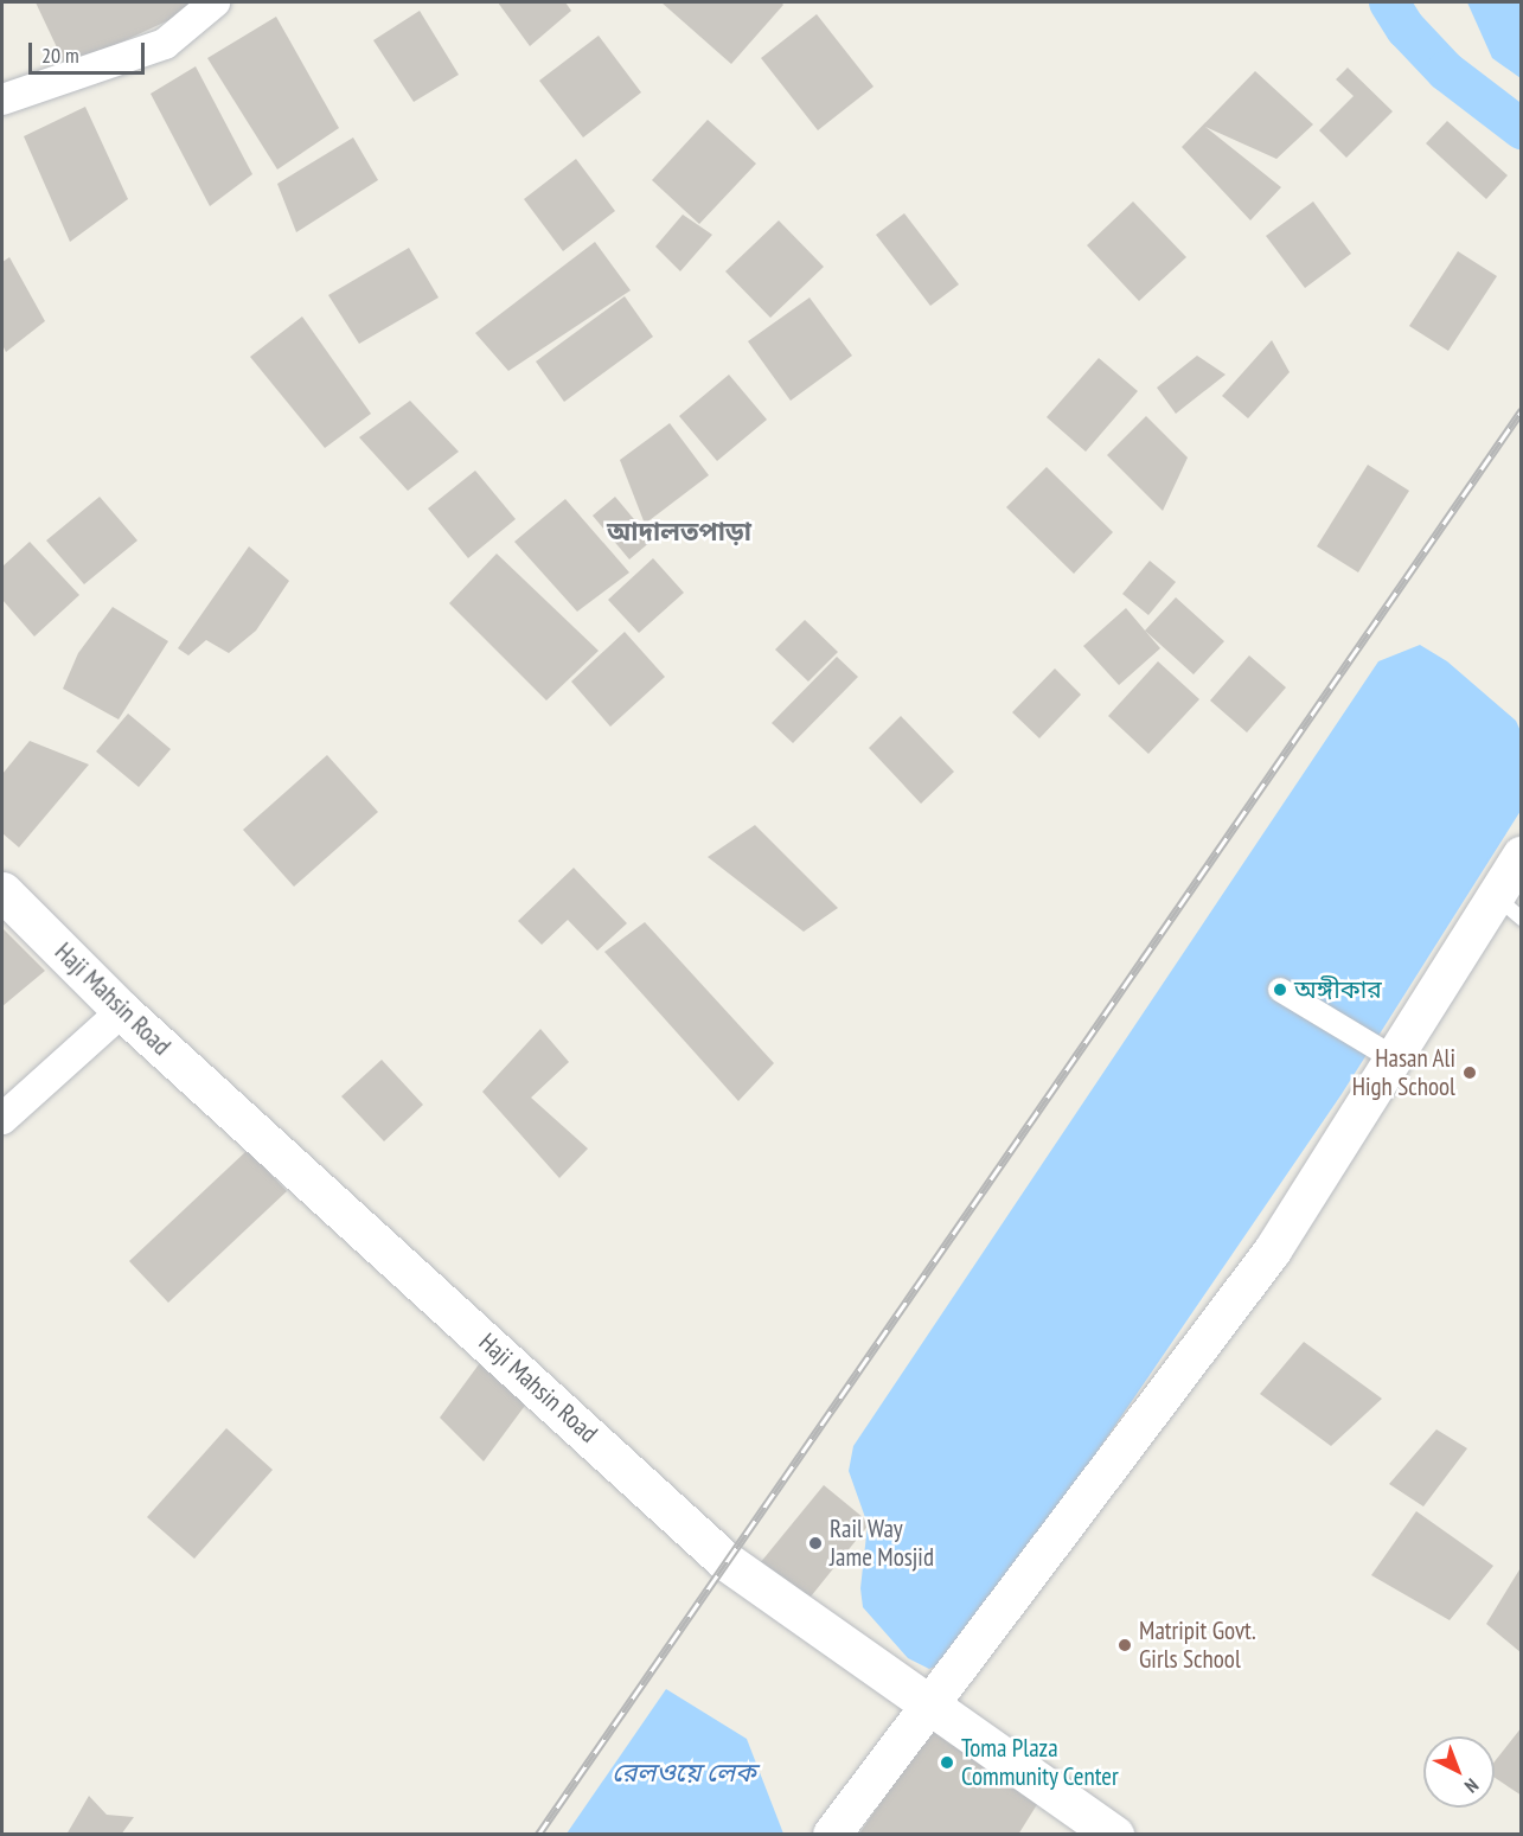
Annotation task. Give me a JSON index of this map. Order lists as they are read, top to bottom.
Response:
{
  "streets": {
    "main road": ["Haji Mahsin Road"]
  },
  "districts": ["আদালতপাড়া"],
  "water": ["রেলওয়ে লেক"],
  "places": [
    "অঙ্গীকার",
    "Hasan Ali High School",
    "Rail Way Jame Mosjid",
    "Matripit Govt. Girls School",
    "Toma Plaza Community Center"
  ],
  "scale_bar": "20 m",
  "north": "bottom right"
}
